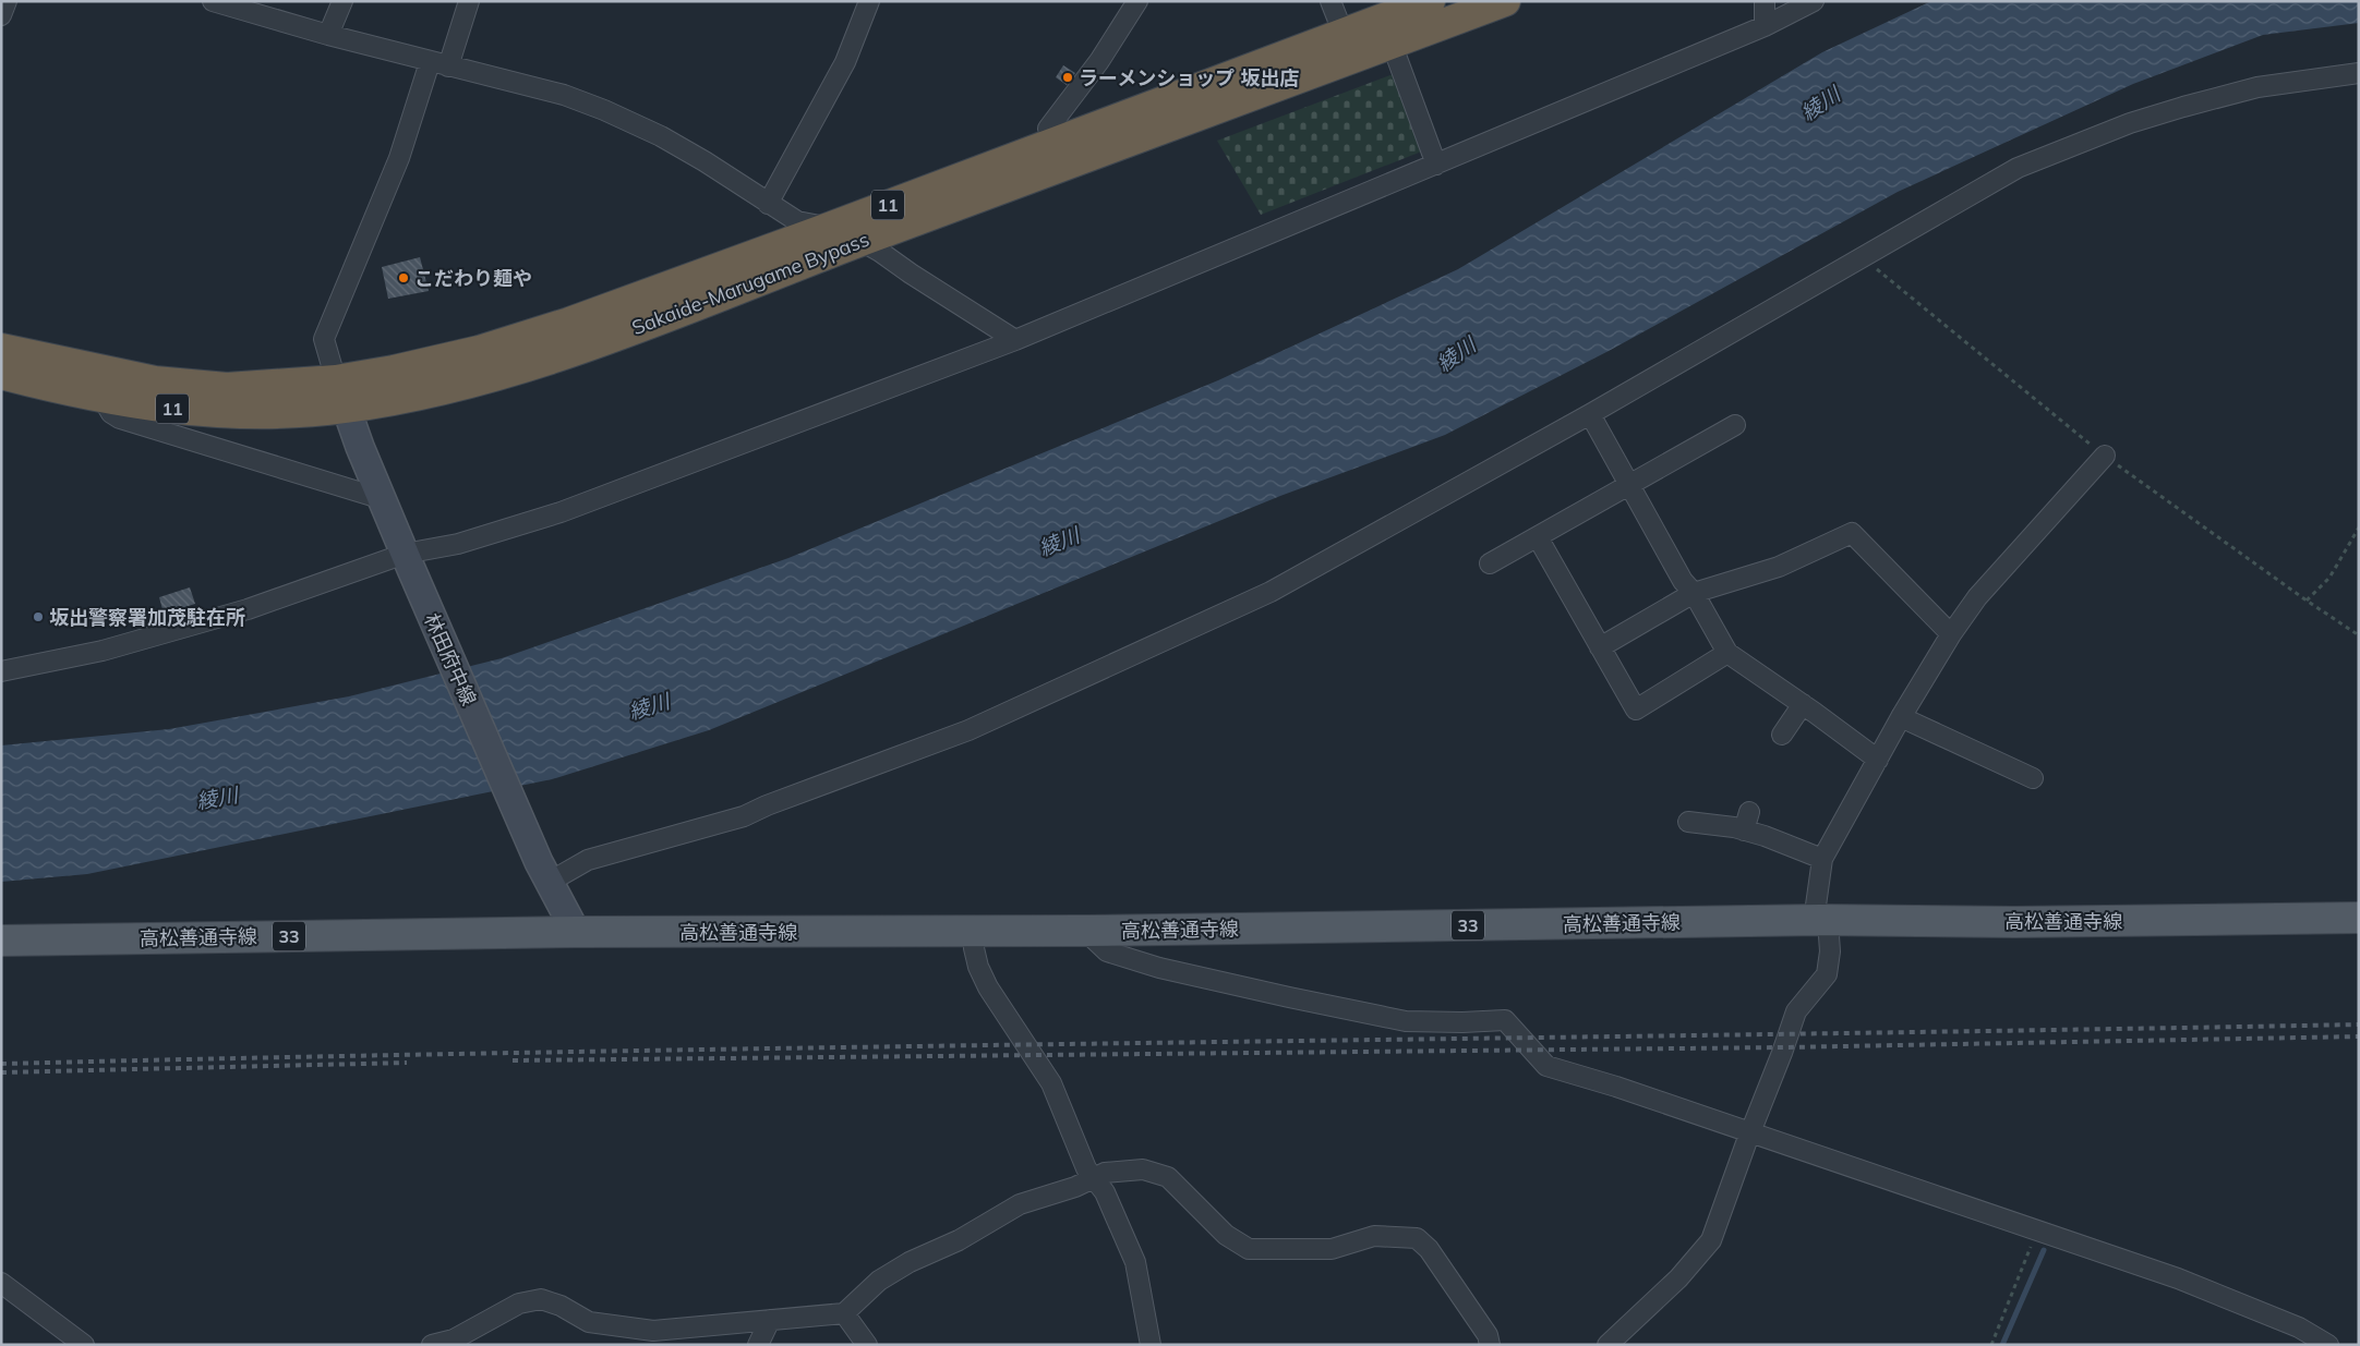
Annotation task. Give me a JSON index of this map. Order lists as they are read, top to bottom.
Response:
{
  "streets": {
    "highway": ["11", "Sakaide-Marugame Bypass"],
    "main road": ["林田府中線", "高松善通寺線", "33"]
  },
  "crossings": [
    ["Sakaide-Marugame Bypass", "林田府中線"],
    ["林田府中線", "高松善通寺線"]
  ],
  "water": ["綾川"],
  "places": ["ラーメンショップ 坂出店", "こだわり麺や", "坂出警察署加茂駐在所"]
}
